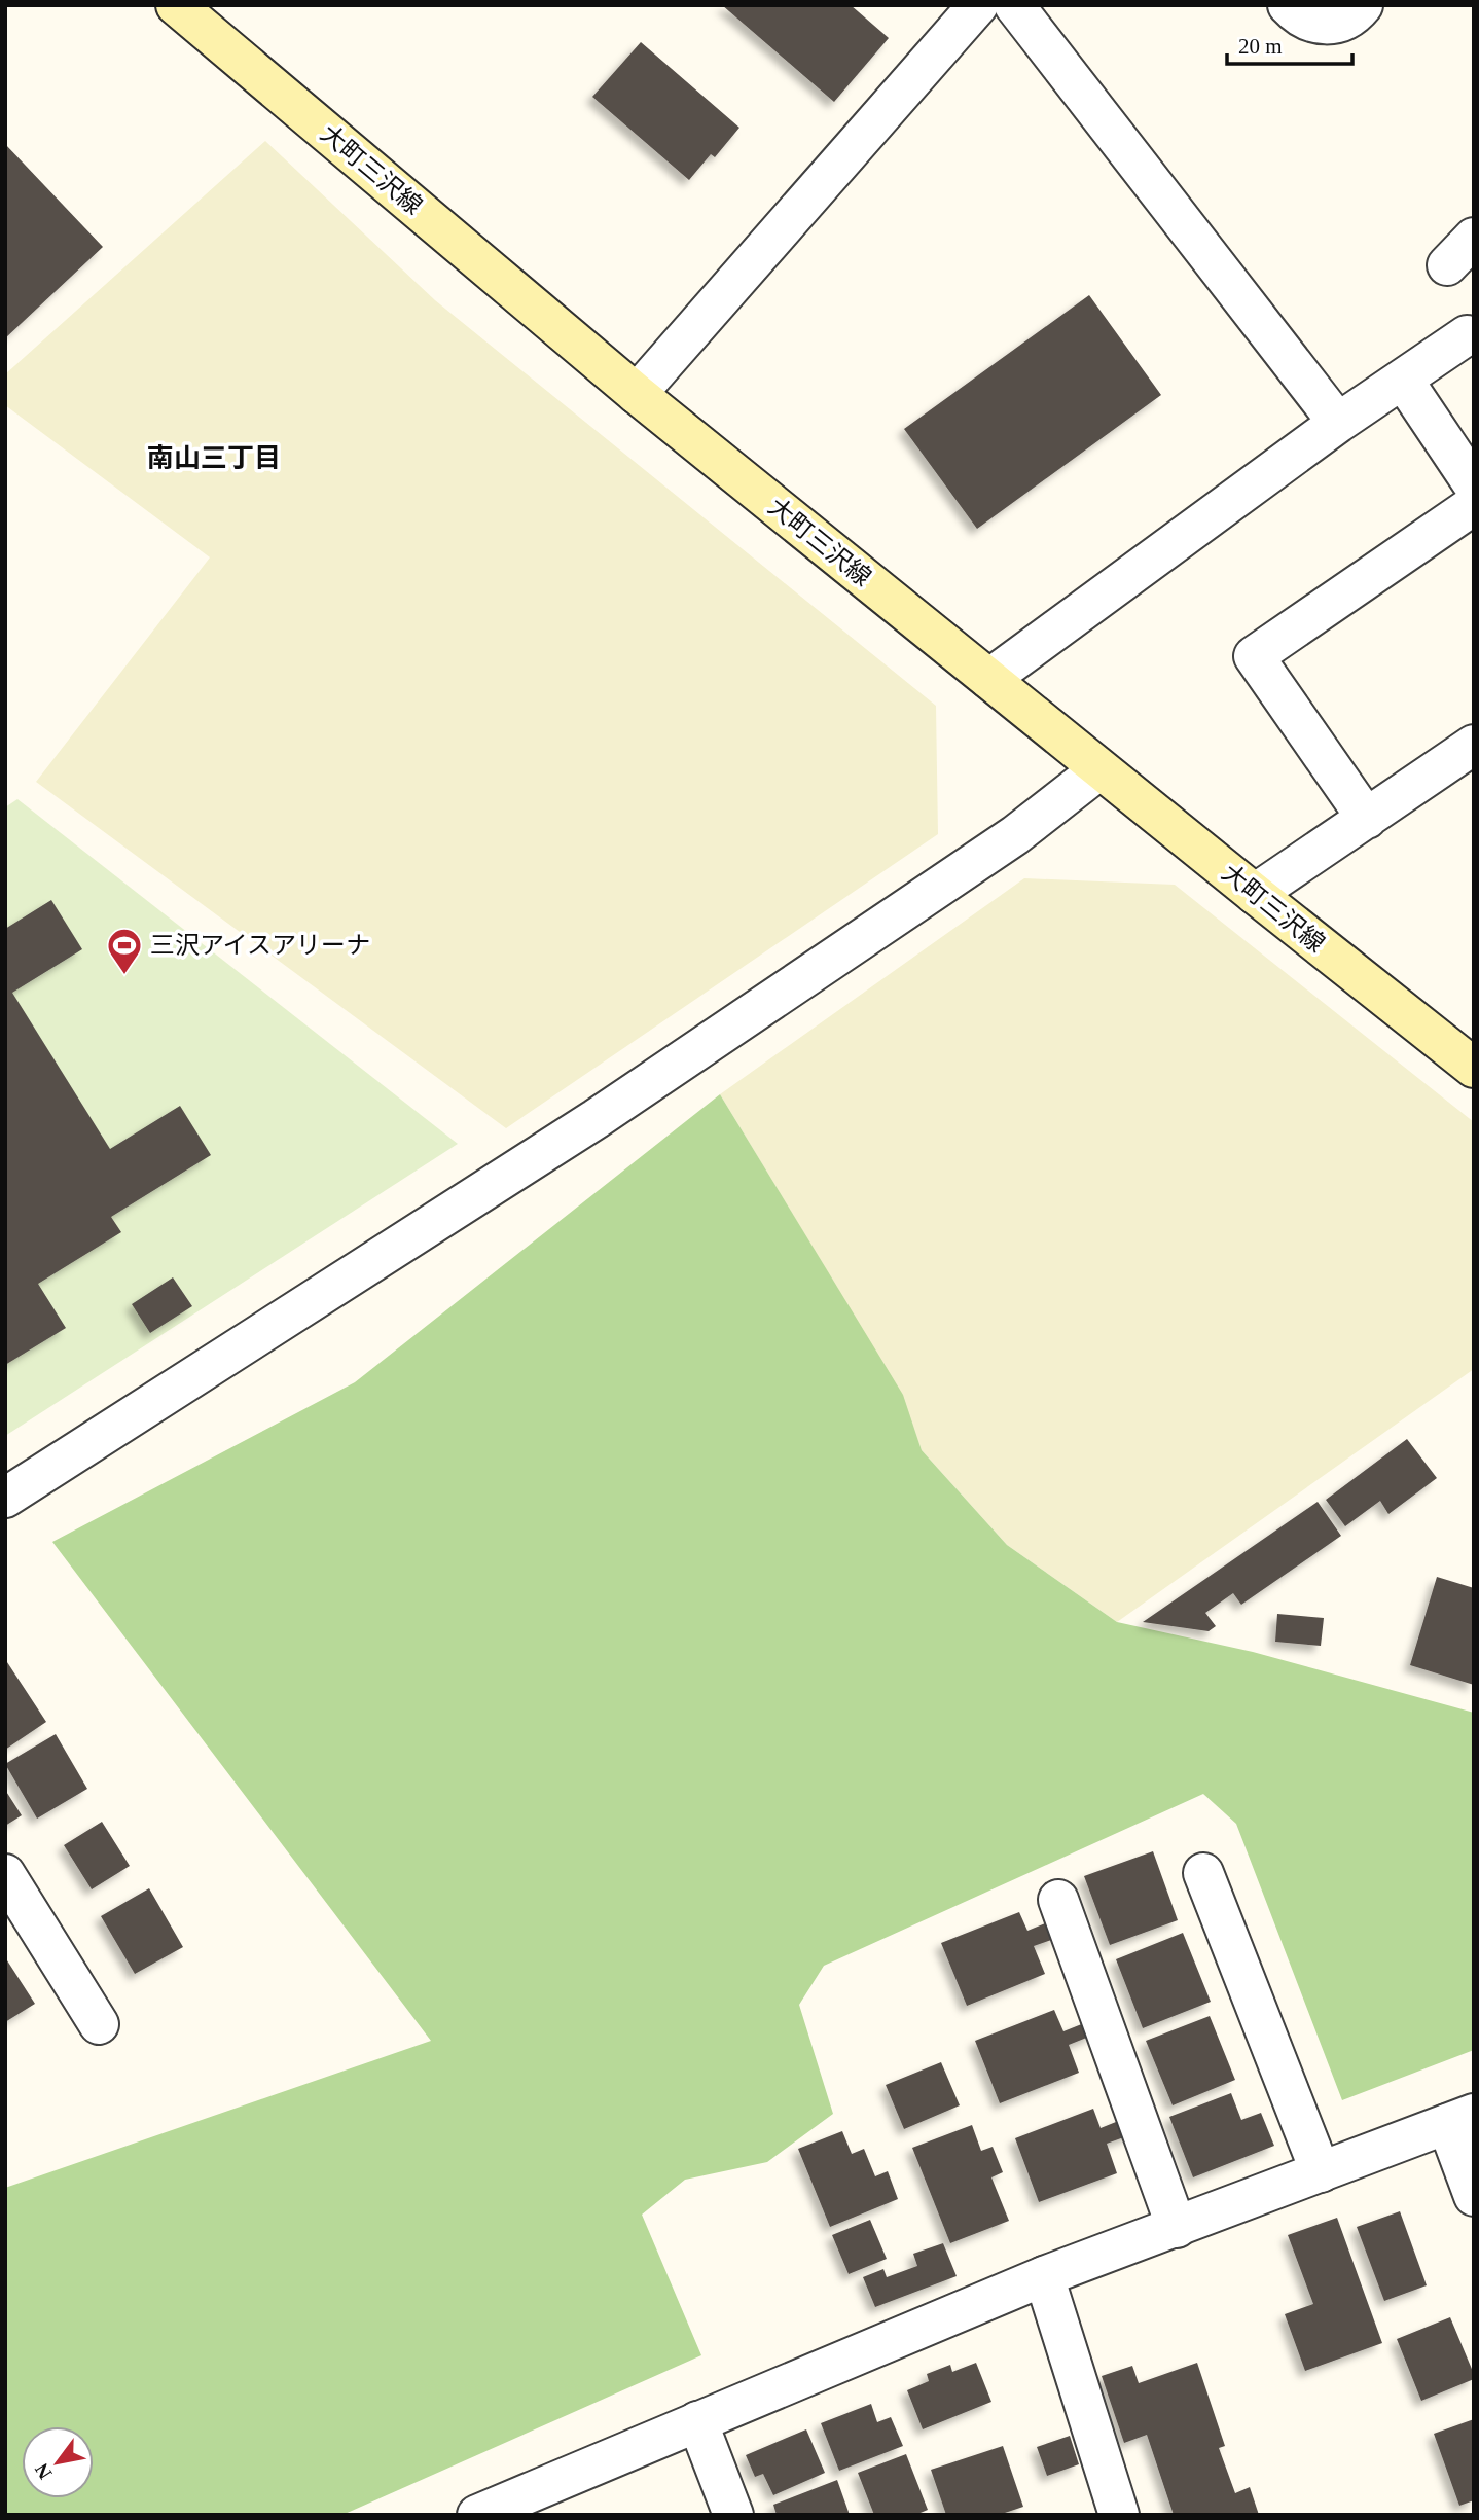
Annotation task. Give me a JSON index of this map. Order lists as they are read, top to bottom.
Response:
{
  "streets": {
    "main road": ["大町三沢線"]
  },
  "districts": ["南山三丁目"],
  "places": {
    "sports": ["三沢アイスアリーナ"]
  },
  "scale_bar": "20 m",
  "north": "bottom left"
}
